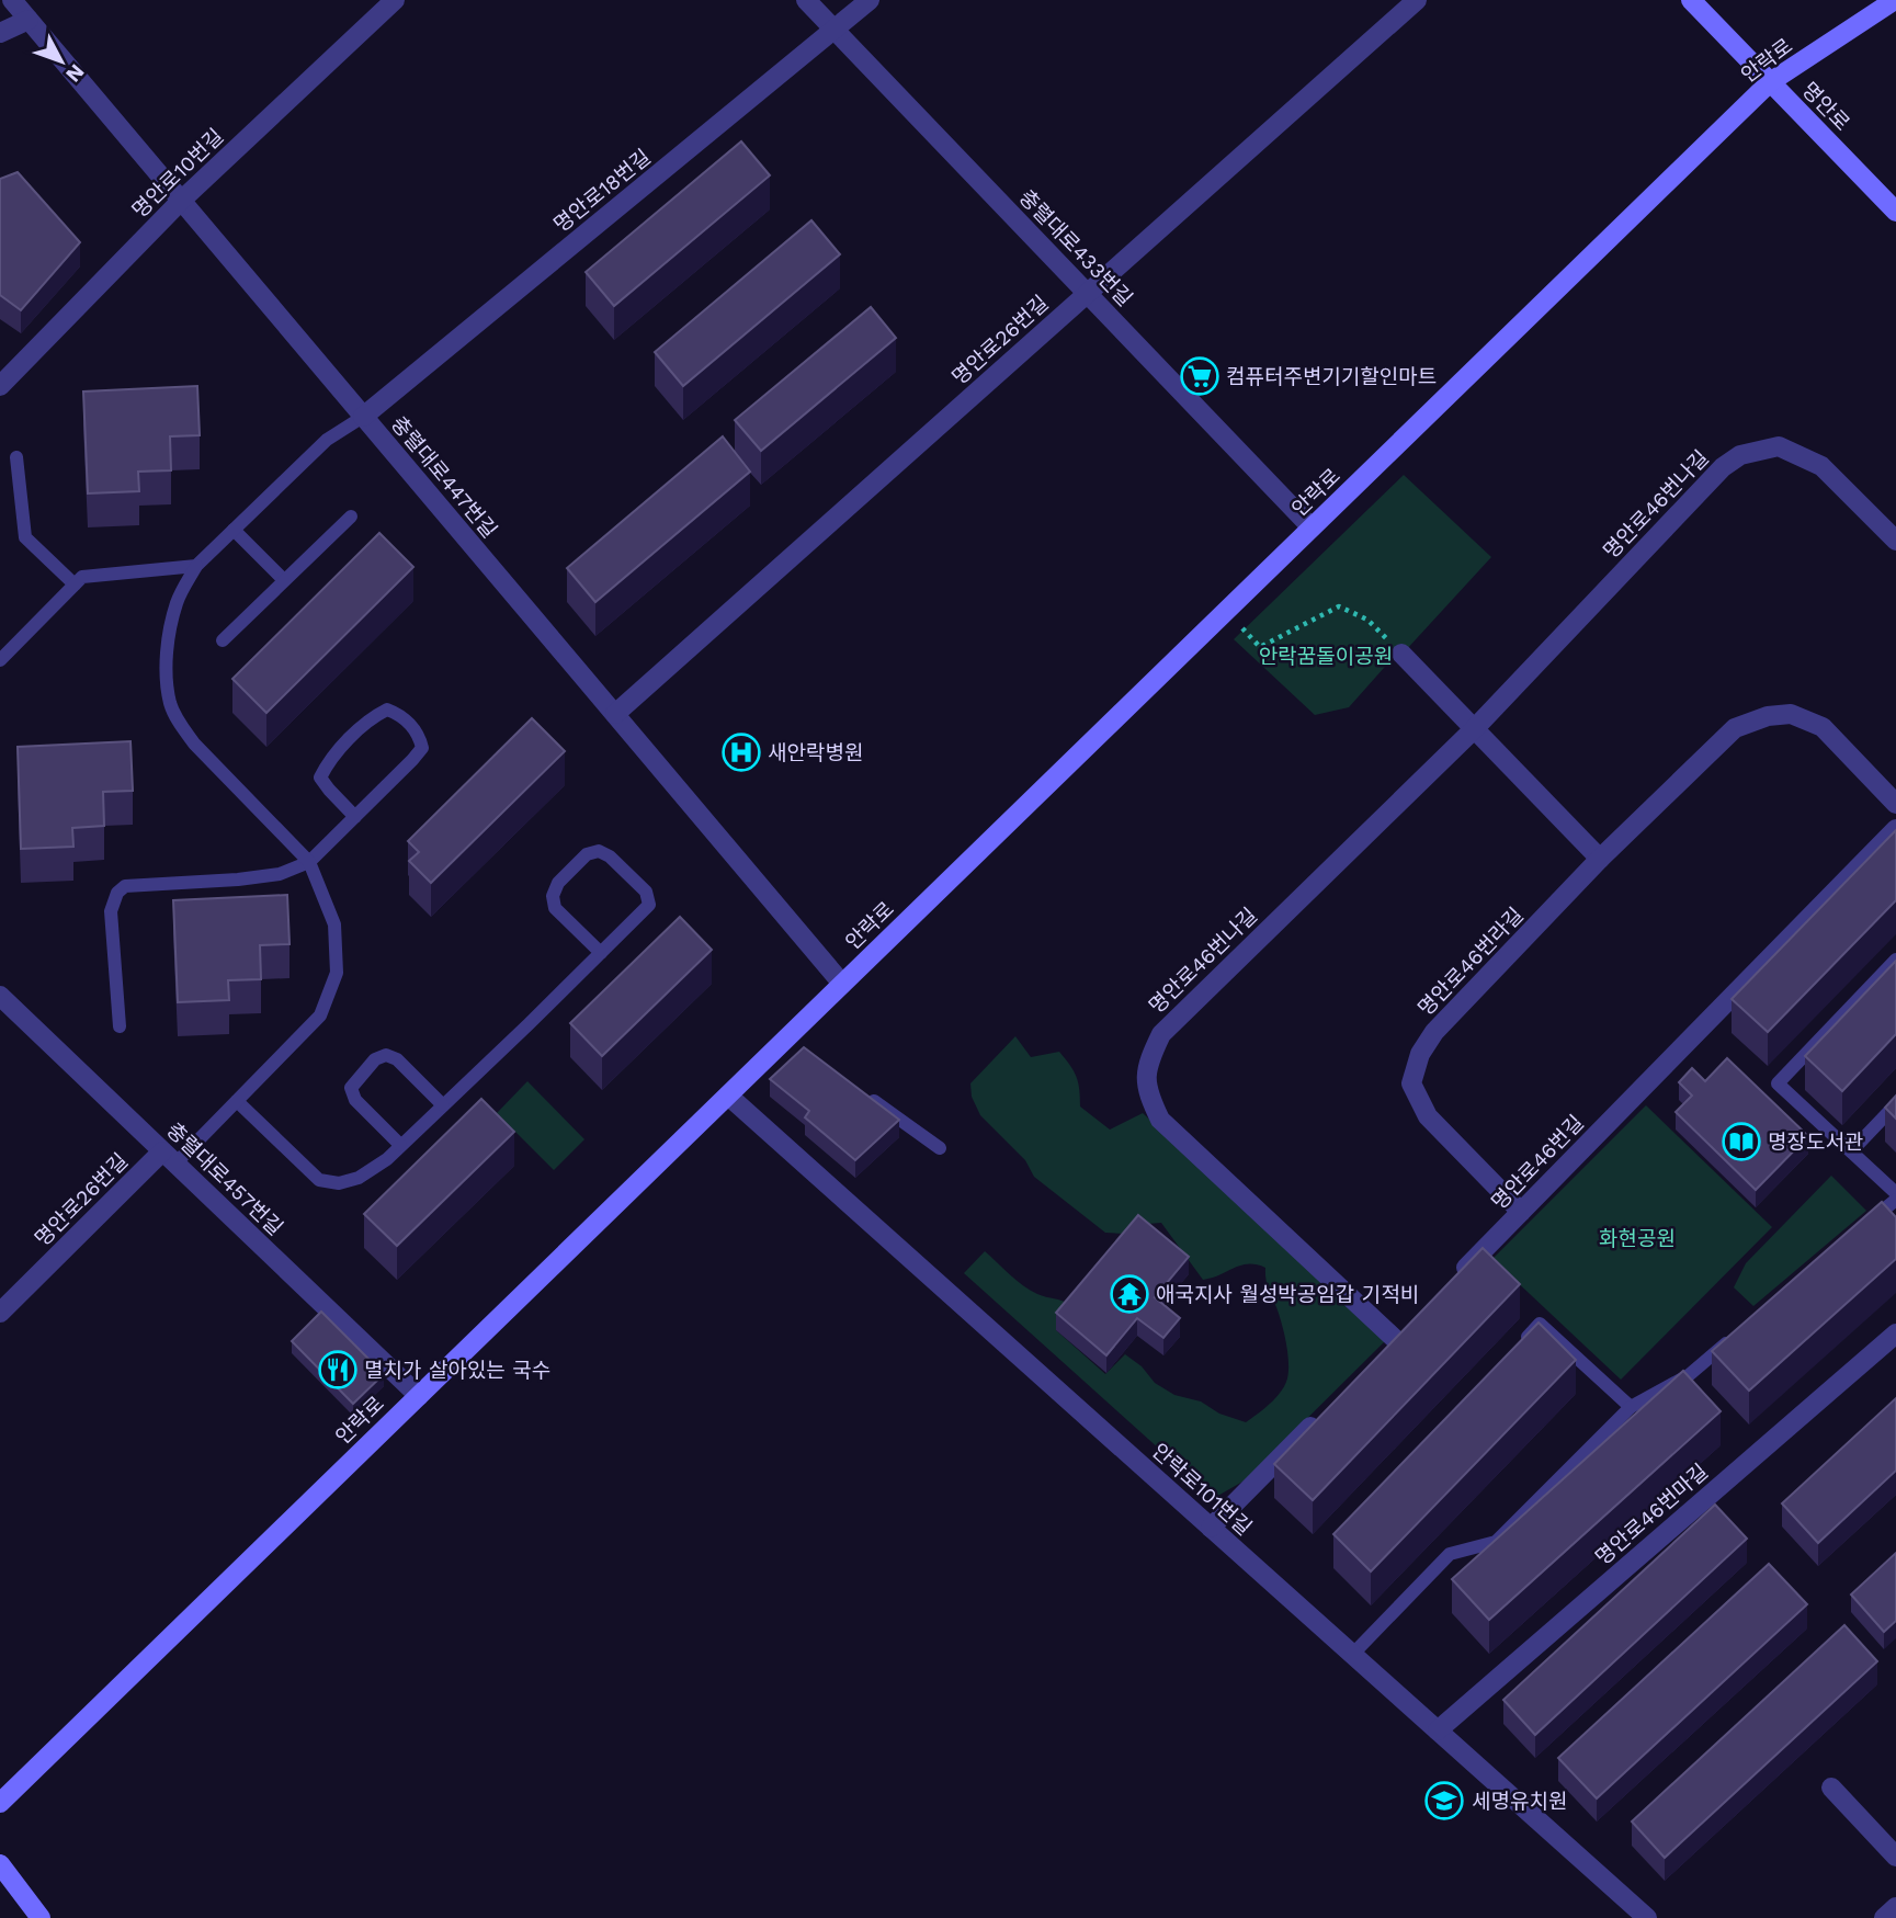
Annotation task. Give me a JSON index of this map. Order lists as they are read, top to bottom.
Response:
{
  "streets": {
    "main road": ["안락로", "명안로"],
    "street": [
      "명안로10번길",
      "명안로18번길",
      "충렬대로433번길",
      "명안로26번길",
      "충렬대로447번길",
      "명안로46번나길",
      "명안로46번라길",
      "명안로46번길",
      "충렬대로457번길",
      "안락로101번길",
      "명안로46번마길"
    ]
  },
  "crossings": [
    ["안락로", "명안로"],
    ["안락로", "충렬대로433번길"],
    ["안락로", "충렬대로447번길"],
    ["안락로", "충렬대로457번길"],
    ["안락로", "안락로101번길"],
    ["명안로10번길", "충렬대로447번길"],
    ["명안로18번길", "충렬대로433번길"],
    ["명안로18번길", "충렬대로447번길"],
    ["충렬대로433번길", "명안로26번길"],
    ["명안로26번길", "충렬대로447번길"],
    ["명안로26번길", "충렬대로457번길"],
    ["명안로46번라길", "명안로46번길"],
    ["안락로101번길", "명안로46번마길"]
  ],
  "parks": ["안락꿈돌이공원", "화현공원"],
  "places": {
    "supermarket": ["컴퓨터주변기기할인마트"],
    "hospital": ["새안락병원"],
    "library": ["명장도서관"],
    "temple": ["애국지사 월성박공임갑 기적비"],
    "restaurant": ["멸치가 살아있는 국수"],
    "school or university": ["세명유치원"]
  },
  "north": "bottom right"
}
